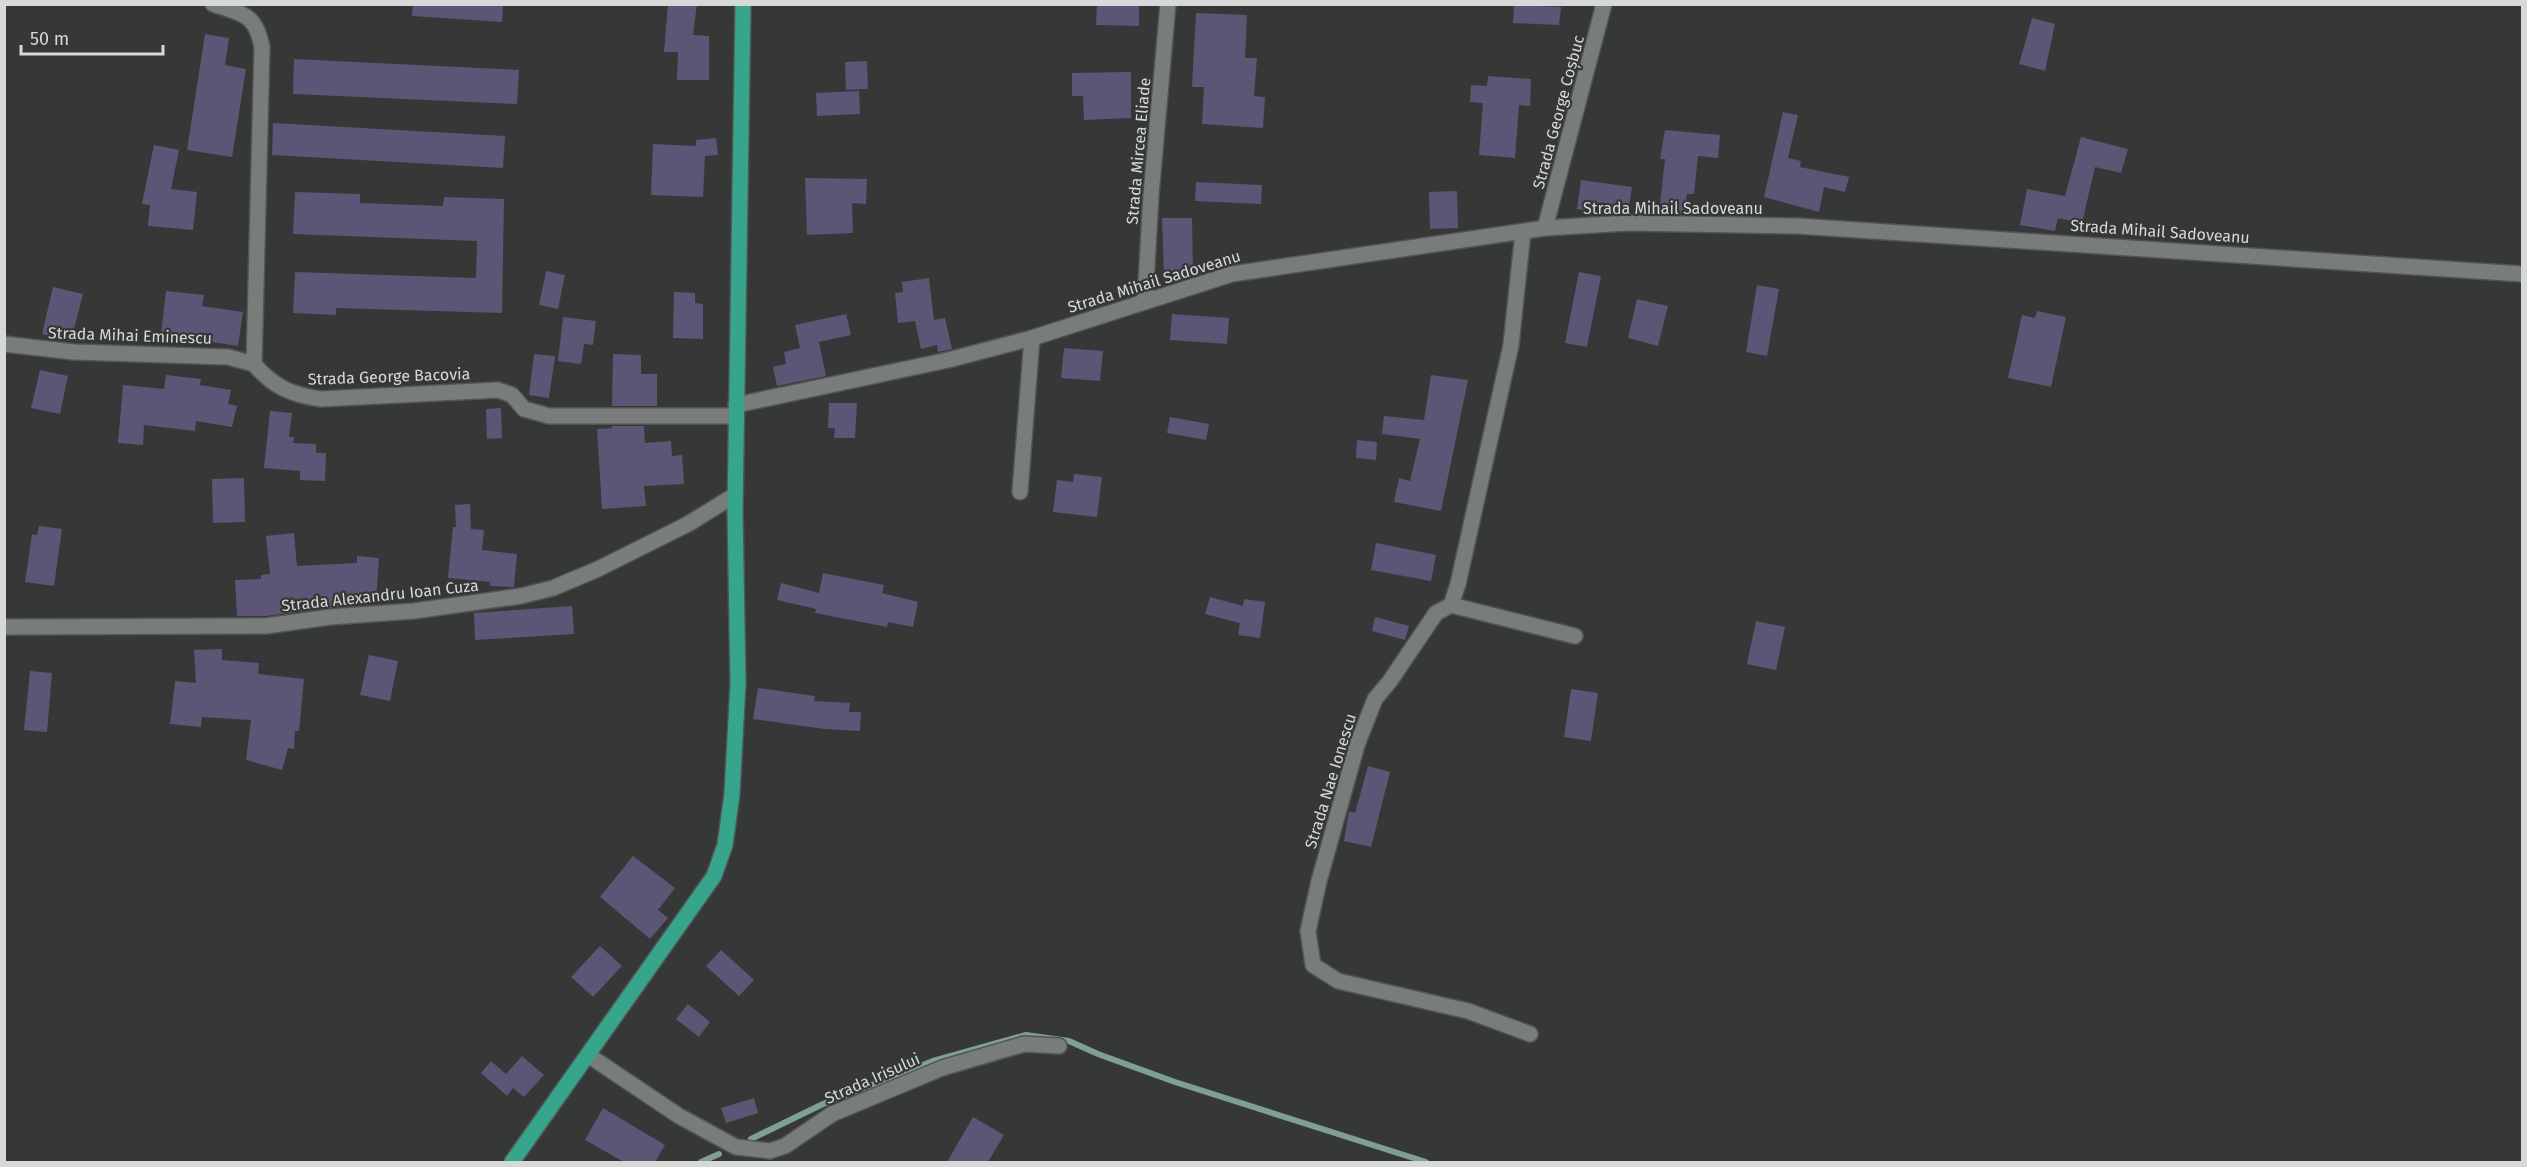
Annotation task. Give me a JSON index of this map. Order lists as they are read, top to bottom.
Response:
{
  "streets": {
    "street": [
      "Strada George Coșbuc",
      "Strada Mircea Eliade",
      "Strada Mihail Sadoveanu",
      "Strada Mihai Eminescu",
      "Strada George Bacovia",
      "Strada Alexandru Ioan Cuza",
      "Strada Nae Ionescu",
      "Strada Irisului"
    ]
  },
  "crossings": [
    ["Strada George Coșbuc", "Strada Mihail Sadoveanu"],
    ["Strada Mircea Eliade", "Strada Mihail Sadoveanu"],
    ["Strada Mihail Sadoveanu", "Strada George Bacovia"],
    ["Strada Mihai Eminescu", "Strada George Bacovia"]
  ],
  "scale_bar": "50 m"
}
